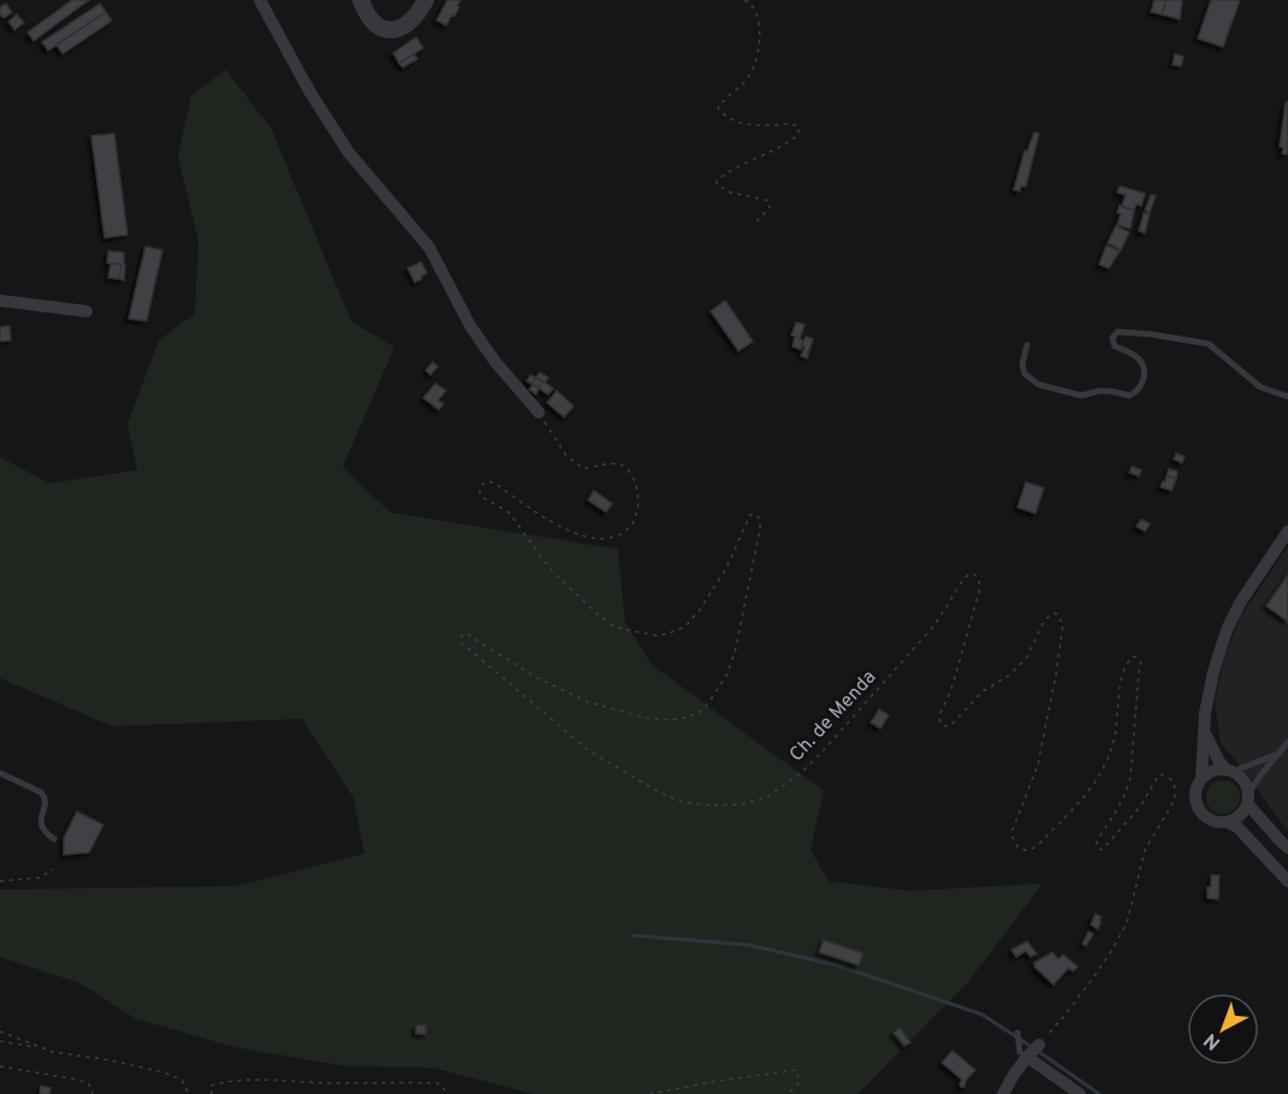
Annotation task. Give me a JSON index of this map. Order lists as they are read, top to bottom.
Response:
{
  "streets": {
    "path": ["Ch. de Menda"]
  },
  "north": "bottom left"
}
